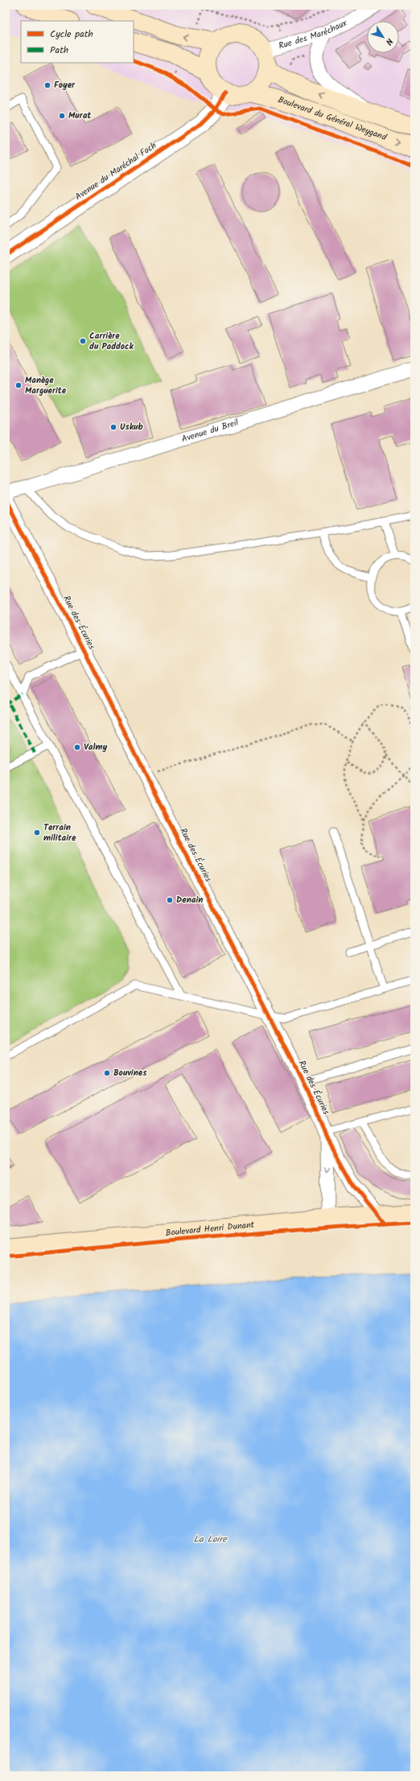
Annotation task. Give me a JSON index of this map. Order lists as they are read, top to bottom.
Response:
{
  "streets": {
    "main road": ["Boulevard du Général Weygand", "Boulevard Henri Dunant"],
    "street": [
      "Rue des Maréchaux",
      "Avenue du Maréchal Foch",
      "Avenue du Breil",
      "Rue des Écuries"
    ]
  },
  "crossings": [
    ["Rue des Maréchaux", "Boulevard du Général Weygand"],
    ["Rue des Maréchaux", "Avenue du Maréchal Foch"],
    ["Boulevard du Général Weygand", "Avenue du Maréchal Foch"],
    ["Rue des Écuries", "Boulevard Henri Dunant"]
  ],
  "water": ["La Loire"],
  "places": [
    "Foyer",
    "Murat",
    "Carrière du Paddock",
    "Manège Marguerite",
    "Uskub",
    "Valmy",
    "Terrain militaire",
    "Denain",
    "Bouvines"
  ],
  "legend": ["Cycle path", "Path"],
  "north": "bottom right"
}
